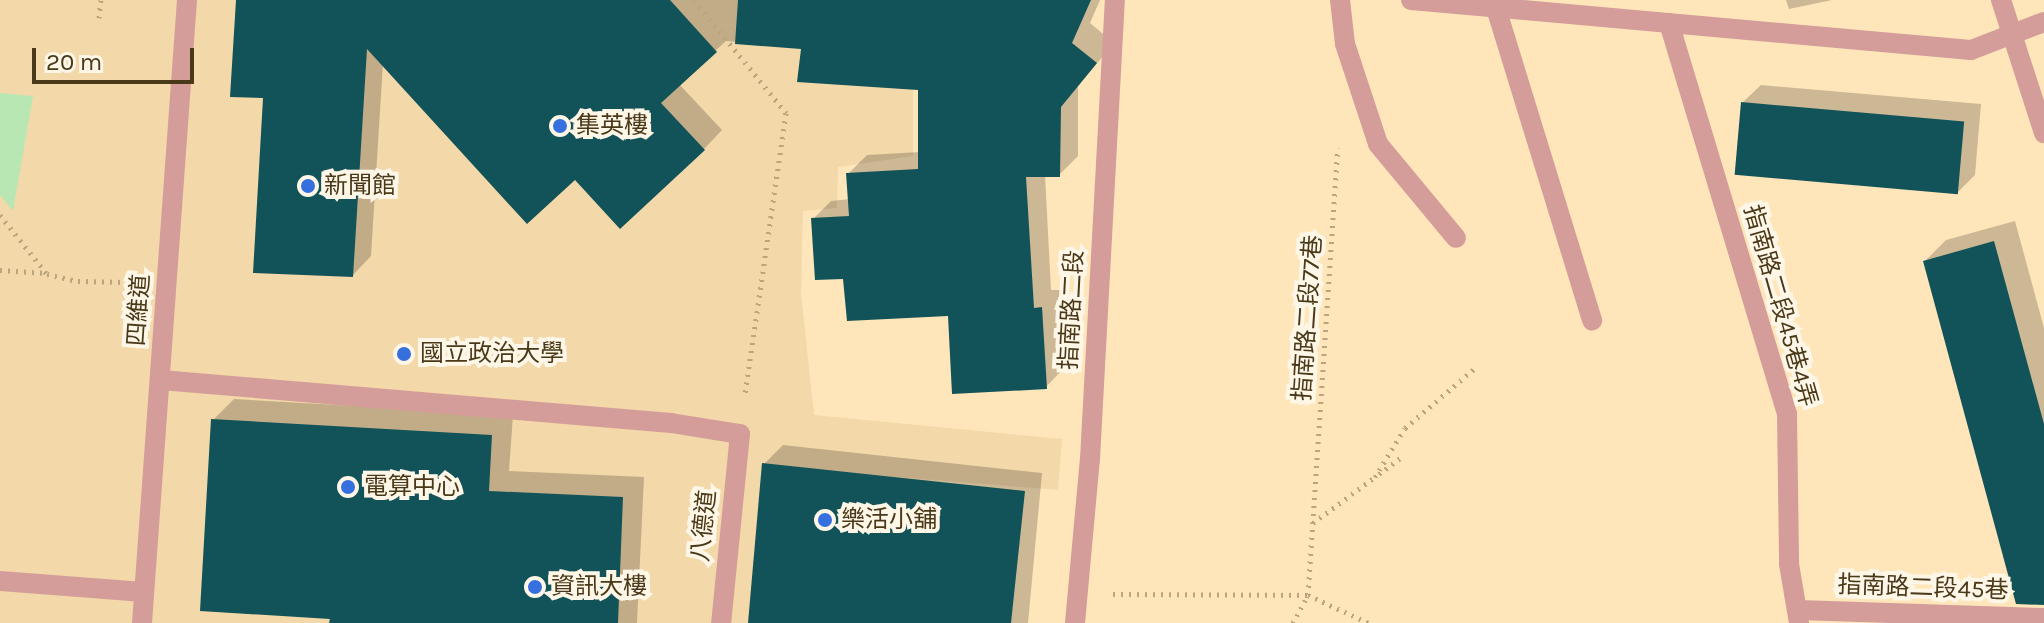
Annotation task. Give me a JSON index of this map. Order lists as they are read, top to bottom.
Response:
{
  "streets": {
    "street": [
      "指南路二段45巷4弄",
      "四維道",
      "指南路二段",
      "八德道",
      "指南路二段45巷"
    ],
    "path": ["指南路二段77巷"]
  },
  "crossings": [
    ["指南路二段45巷4弄", "指南路二段45巷"]
  ],
  "places": [
    "集英樓",
    "新聞館",
    "國立政治大學",
    "電算中心",
    "樂活小舖",
    "資訊大樓"
  ],
  "scale_bar": "20 m"
}
